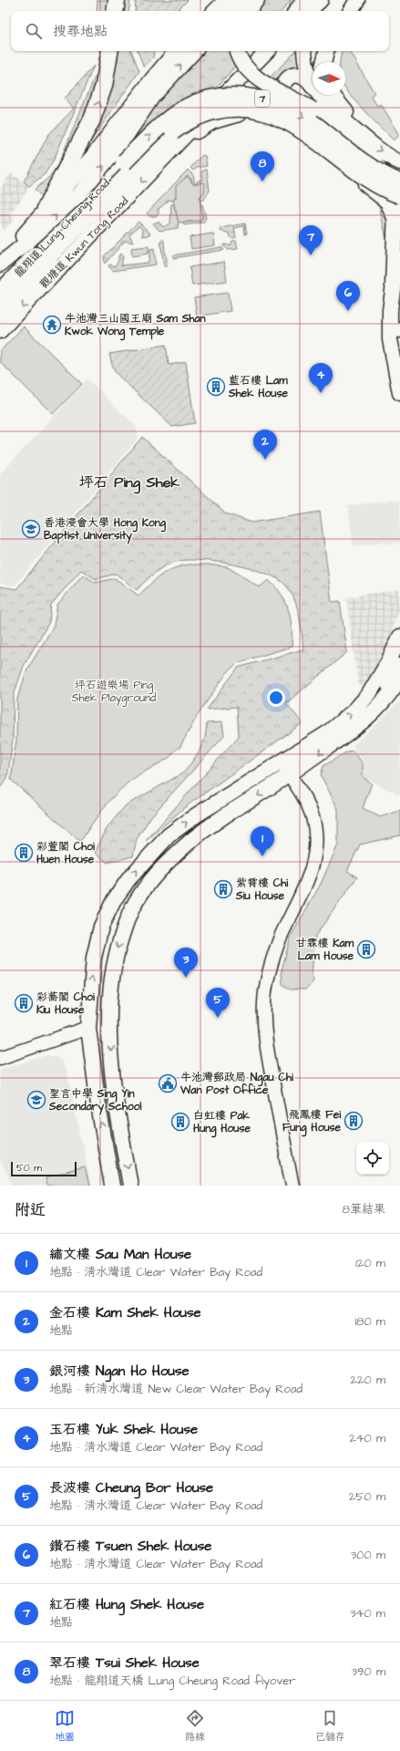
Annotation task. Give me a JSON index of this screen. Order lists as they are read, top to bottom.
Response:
{
  "streets": {
    "highway": ["7", "龍翔道 Lung Cheung Road", "觀塘道 Kwun Tong Road"]
  },
  "crossings": [
    ["龍翔道 Lung Cheung Road", "觀塘道 Kwun Tong Road"]
  ],
  "one_way": ["龍翔道 Lung Cheung Road"],
  "districts": ["坪石 Ping Shek"],
  "parks": ["坪石遊樂場 Ping Shek Playground"],
  "places": {
    "temple": ["牛池灣三山國王廟 Sam Shan Kwok Wong Temple"],
    "building": [
      "藍石樓 Lam Shek House",
      "彩萱閣 Choi Huen House",
      "紫霄樓 Chi Siu House",
      "甘霖樓 Kam Lam House",
      "彩蕎閣 Choi Kiu House",
      "飛鳳樓 Fei Fung House",
      "白虹樓 Pak Hung House"
    ],
    "school or university": ["香港浸會大學 Hong Kong Baptist University", "聖言中學 Sing Yin Secondary School"],
    "public building": ["牛池灣郵政局 Ngau Chi Wan Post Office"]
  },
  "scale_bar": "50 m",
  "north": "right",
  "page": {
    "search": "搜尋地點",
    "pins": [
      "8",
      "7",
      "6",
      "4",
      "2",
      "1",
      "3",
      "5"
    ],
    "scale": "50 m",
    "heading": ["附近", "8筆結果"],
    "list": [
      {
        "mark": "1",
        "name": "繡文樓 Sau Man House",
        "note": "地點 · 清水灣道 Clear Water Bay Road",
        "value": "120 m"
      },
      {
        "mark": "2",
        "name": "金石樓 Kam Shek House",
        "note": "地點",
        "value": "180 m"
      },
      {
        "mark": "3",
        "name": "銀河樓 Ngan Ho House",
        "note": "地點 · 新清水灣道 New Clear Water Bay Road",
        "value": "220 m"
      },
      {
        "mark": "4",
        "name": "玉石樓 Yuk Shek House",
        "note": "地點 · 清水灣道 Clear Water Bay Road",
        "value": "240 m"
      },
      {
        "mark": "5",
        "name": "長波樓 Cheung Bor House",
        "note": "地點 · 清水灣道 Clear Water Bay Road",
        "value": "250 m"
      },
      {
        "mark": "6",
        "name": "鑽石樓 Tsuen Shek House",
        "note": "地點 · 清水灣道 Clear Water Bay Road",
        "value": "300 m"
      },
      {
        "mark": "7",
        "name": "紅石樓 Hung Shek House",
        "note": "地點",
        "value": "340 m"
      },
      {
        "mark": "8",
        "name": "翠石樓 Tsui Shek House",
        "note": "地點 · 龍翔道天橋 Lung Cheung Road flyover",
        "value": "390 m"
      }
    ],
    "nav": ["地圖", "路線", "已儲存"]
  }
}
